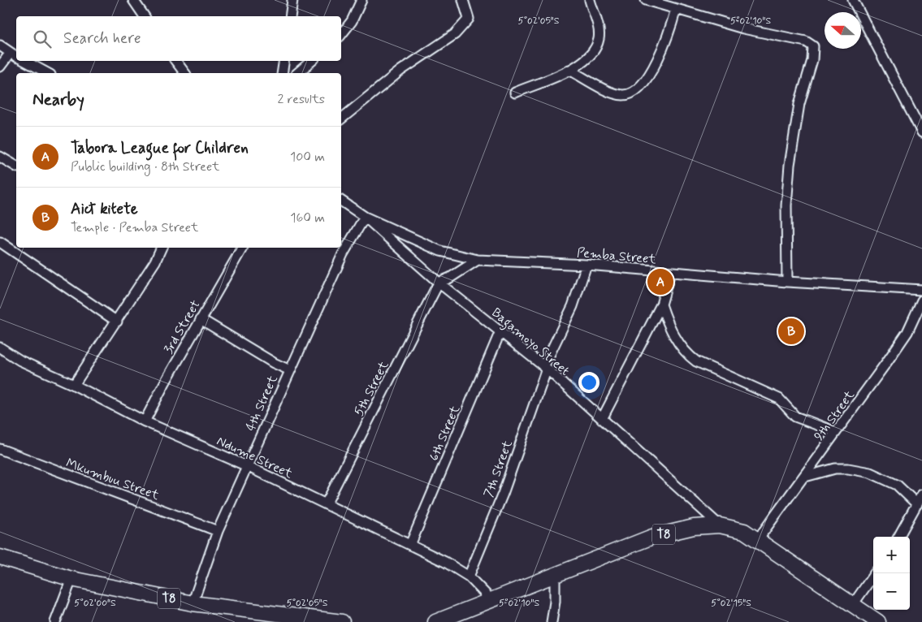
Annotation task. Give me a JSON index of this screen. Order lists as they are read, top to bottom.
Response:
{
  "streets": {
    "highway": ["T8"],
    "street": [
      "Pemba Street",
      "3rd Street",
      "Bagamoyo Street",
      "5th Street",
      "4th Street",
      "9th Street",
      "6th Street",
      "Ndume Street",
      "7th Street",
      "Mkumbuu Street"
    ]
  },
  "crossings": [
    ["Pemba Street", "Bagamoyo Street"],
    ["Pemba Street", "4th Street"],
    ["Pemba Street", "7th Street"],
    ["3rd Street", "Ndume Street"],
    ["Bagamoyo Street", "5th Street"],
    ["Bagamoyo Street", "4th Street"],
    ["Bagamoyo Street", "6th Street"],
    ["Bagamoyo Street", "7th Street"],
    ["Bagamoyo Street", "T8"],
    ["5th Street", "Ndume Street"],
    ["4th Street", "Ndume Street"],
    ["4th Street", "Mkumbuu Street"],
    ["4th Street", "T8"],
    ["9th Street", "T8"],
    ["6th Street", "Ndume Street"],
    ["Ndume Street", "7th Street"],
    ["Ndume Street", "T8"]
  ],
  "north": "left",
  "page": {
    "search": "Search here",
    "heading": ["Nearby", "2 results"],
    "list": [
      {
        "mark": "A",
        "name": "Tabora League for Children",
        "note": "Public building · 8th Street",
        "value": "100 m"
      },
      {
        "mark": "B",
        "name": "Aict kitete",
        "note": "Temple · Pemba Street",
        "value": "160 m"
      }
    ],
    "pins": ["A", "B"],
    "map_buttons": ["+", "−"]
  },
  "coordinates": [
    "5°02'05\"S",
    "5°02'10\"S",
    "5°02'00\"S",
    "5°02'15\"S"
  ]
}
